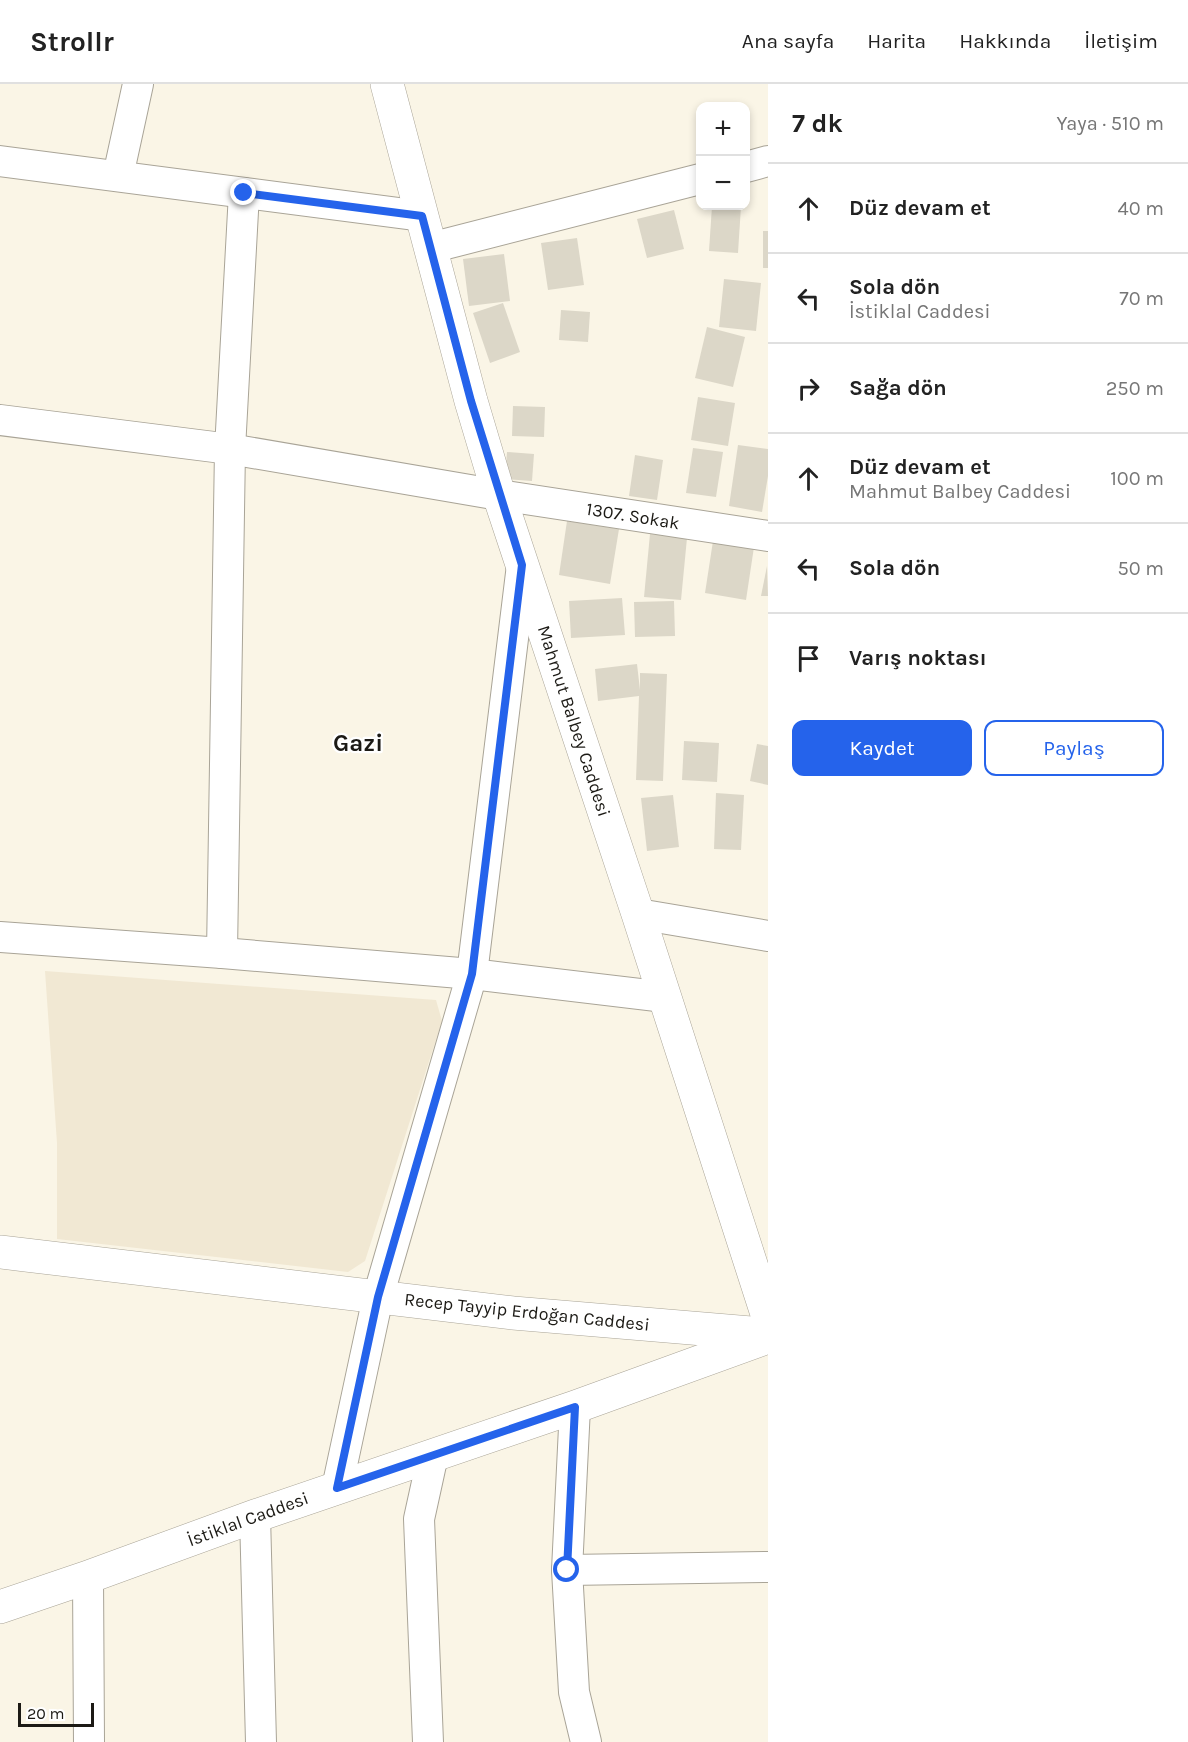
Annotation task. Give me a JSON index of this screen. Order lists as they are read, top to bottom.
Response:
{
  "streets": {
    "street": [
      "1307. Sokak",
      "Mahmut Balbey Caddesi",
      "Recep Tayyip Erdoğan Caddesi",
      "İstiklal Caddesi"
    ]
  },
  "crossings": [
    ["1307. Sokak", "Mahmut Balbey Caddesi"],
    ["Recep Tayyip Erdoğan Caddesi", "İstiklal Caddesi"]
  ],
  "districts": ["Gazi"],
  "scale_bar": "20 m",
  "page": {
    "header": "Strollr",
    "nav": [
      "Ana sayfa",
      "Harita",
      "Hakkında",
      "İletişim"
    ],
    "heading": ["7 dk", "Yaya · 510 m"],
    "map_buttons": ["+", "−"],
    "list": [
      ["Düz devam et", "40 m"],
      ["Sola dön", "İstiklal Caddesi", "70 m"],
      ["Sağa dön", "250 m"],
      ["Düz devam et", "Mahmut Balbey Caddesi", "100 m"],
      ["Sola dön", "50 m"],
      "Varış noktası"
    ],
    "buttons": ["Kaydet", "Paylaş"],
    "scale": "20 m"
  }
}
